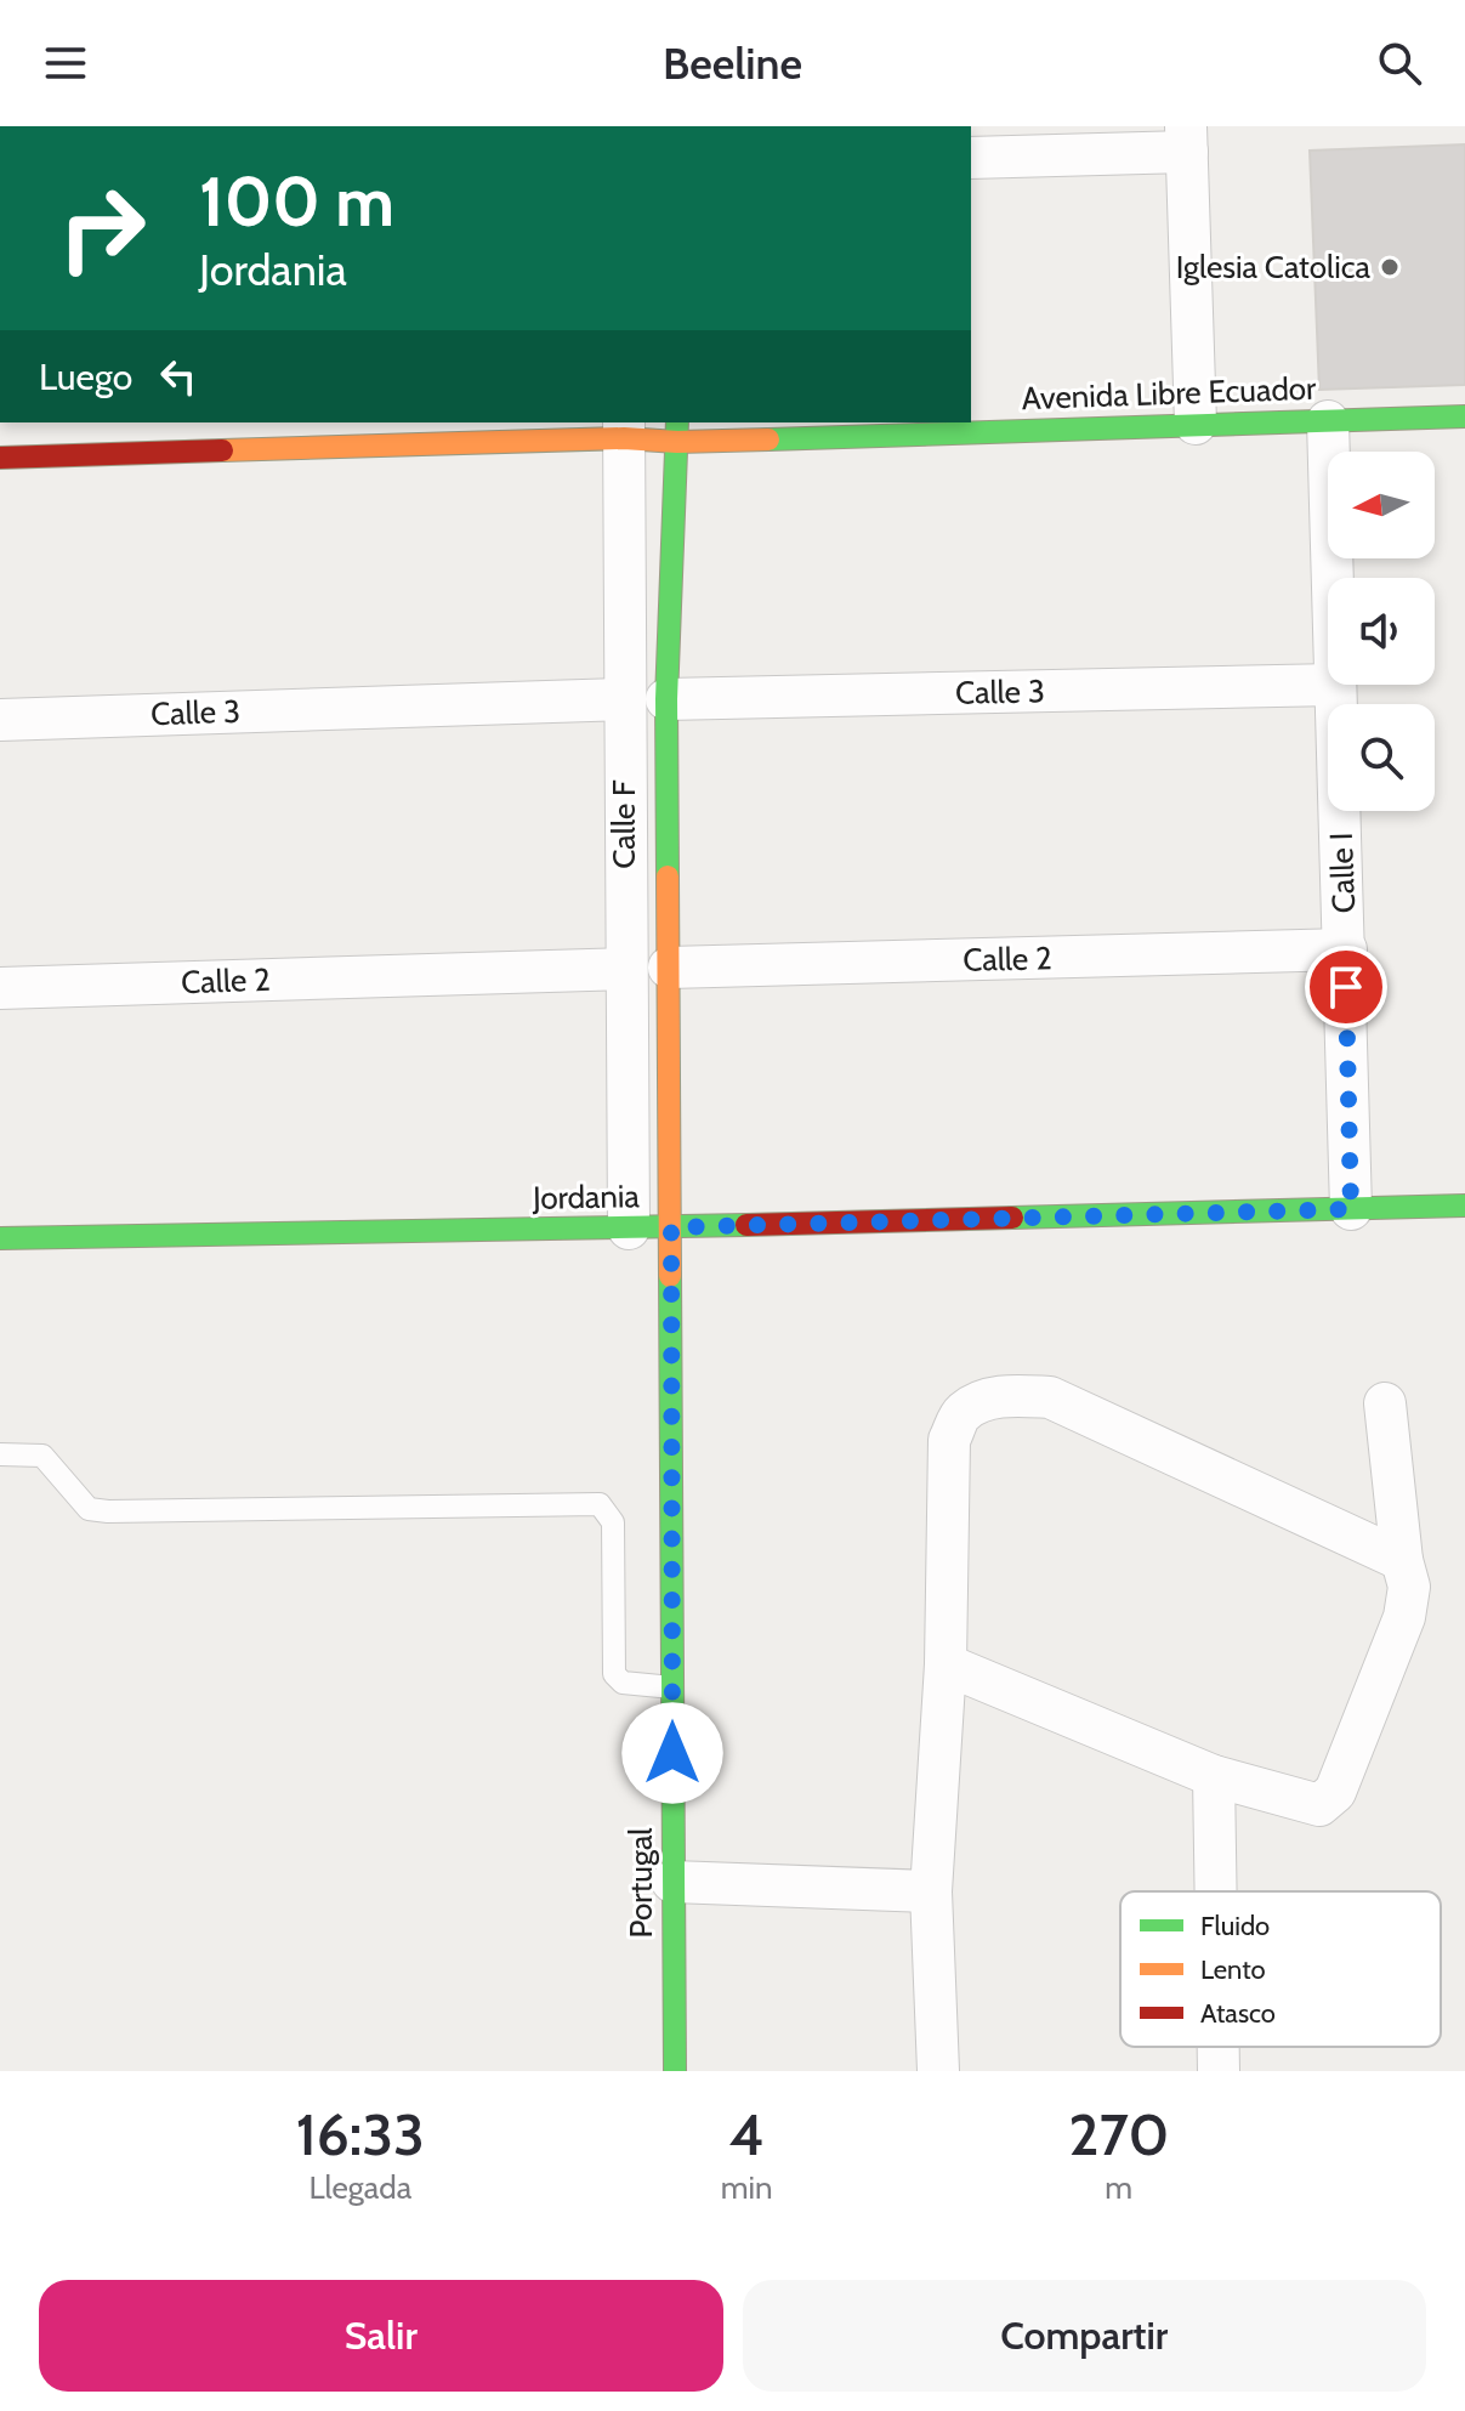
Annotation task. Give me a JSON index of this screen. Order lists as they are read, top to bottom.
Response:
{
  "streets": {
    "street": [
      "Avenida Libre Ecuador",
      "Calle 3",
      "Calle F",
      "Calle I",
      "Calle 2",
      "Jordania",
      "Portugal"
    ]
  },
  "crossings": [
    ["Avenida Libre Ecuador", "Calle F"],
    ["Avenida Libre Ecuador", "Calle I"],
    ["Calle 3", "Calle F"],
    ["Calle 3", "Calle I"],
    ["Calle F", "Calle 2"],
    ["Calle F", "Jordania"],
    ["Calle F", "Portugal"],
    ["Calle I", "Calle 2"],
    ["Calle I", "Jordania"],
    ["Jordania", "Portugal"]
  ],
  "places": ["Iglesia Catolica"],
  "legend": ["Fluido", "Lento", "Atasco"],
  "north": "left",
  "page": {
    "header": "Beeline",
    "turn": ["100 m", "Jordania"],
    "then": "Luego",
    "eta": [
      "16:33",
      "Llegada",
      "4",
      "min",
      "270",
      "m"
    ],
    "buttons": ["Salir", "Compartir"]
  }
}
